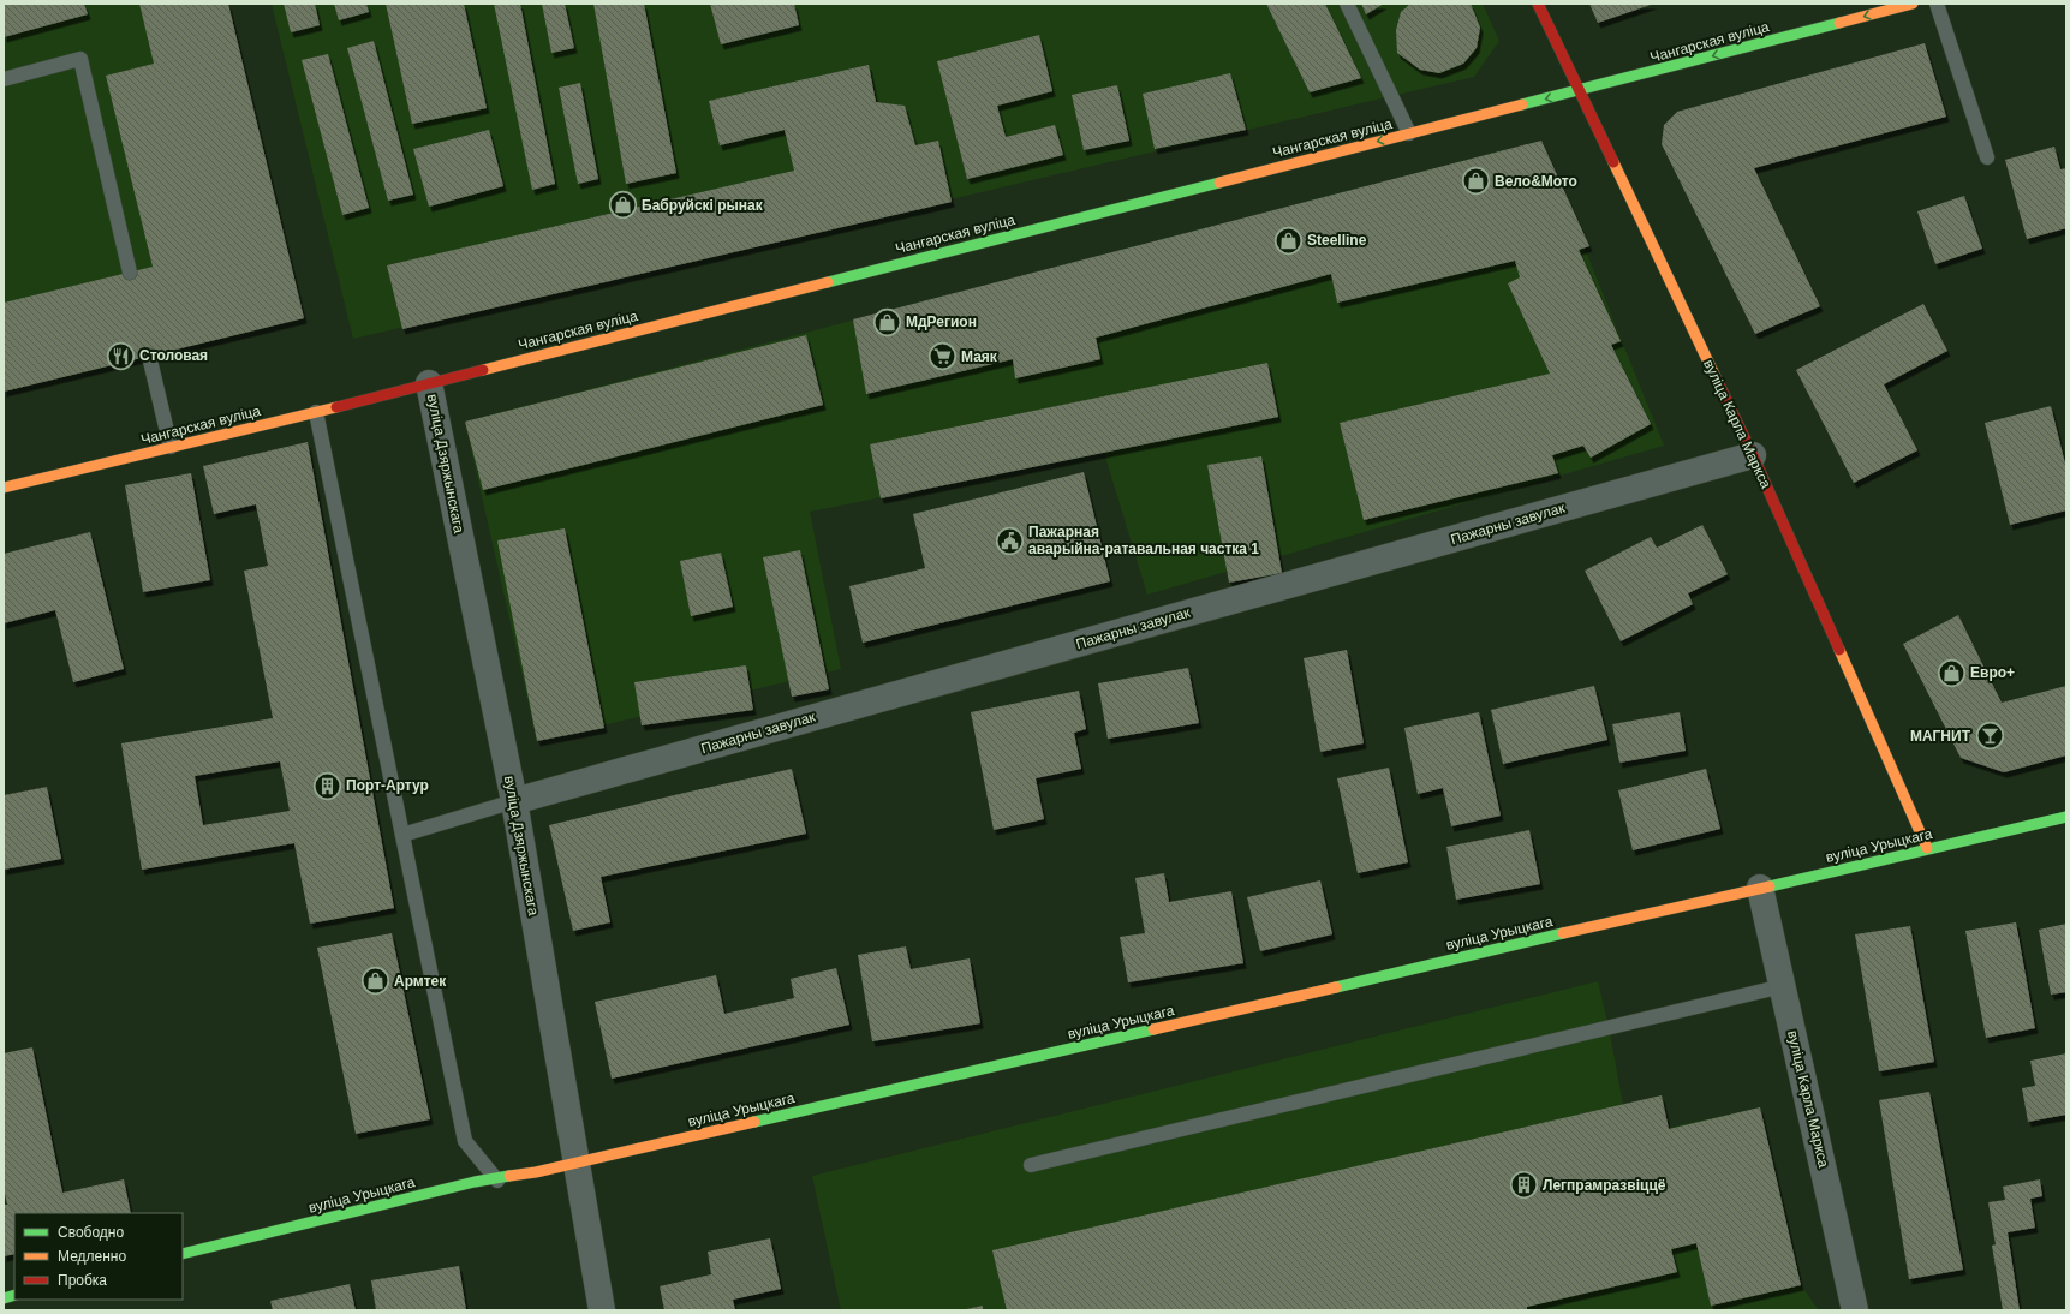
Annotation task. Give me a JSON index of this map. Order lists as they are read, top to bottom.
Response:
{
  "streets": {
    "street": [
      "Чангарская вуліца",
      "вуліца Карла Маркса",
      "вуліца Дзяржынскага",
      "Пажарны завулак",
      "вуліца Урыцкага"
    ]
  },
  "crossings": [
    ["Чангарская вуліца", "вуліца Карла Маркса"],
    ["Чангарская вуліца", "вуліца Дзяржынскага"],
    ["вуліца Карла Маркса", "Пажарны завулак"],
    ["вуліца Карла Маркса", "вуліца Урыцкага"],
    ["вуліца Дзяржынскага", "Пажарны завулак"],
    ["вуліца Дзяржынскага", "вуліца Урыцкага"]
  ],
  "one_way": ["Чангарская вуліца"],
  "places": {
    "shop": [
      "Вело&Мото",
      "Бабруйскі рынак",
      "Steelline",
      "МдРегион",
      "Евро+",
      "Армтек"
    ],
    "restaurant": ["Столовая"],
    "supermarket": ["Маяк"],
    "public building": ["Пажарная аварыйна-ратавальная частка 1"],
    "bar": ["МАГНИТ"],
    "building": ["Порт-Артур", "Легпрамразвіццё"]
  },
  "legend": ["Свободно", "Медленно", "Пробка"]
}
